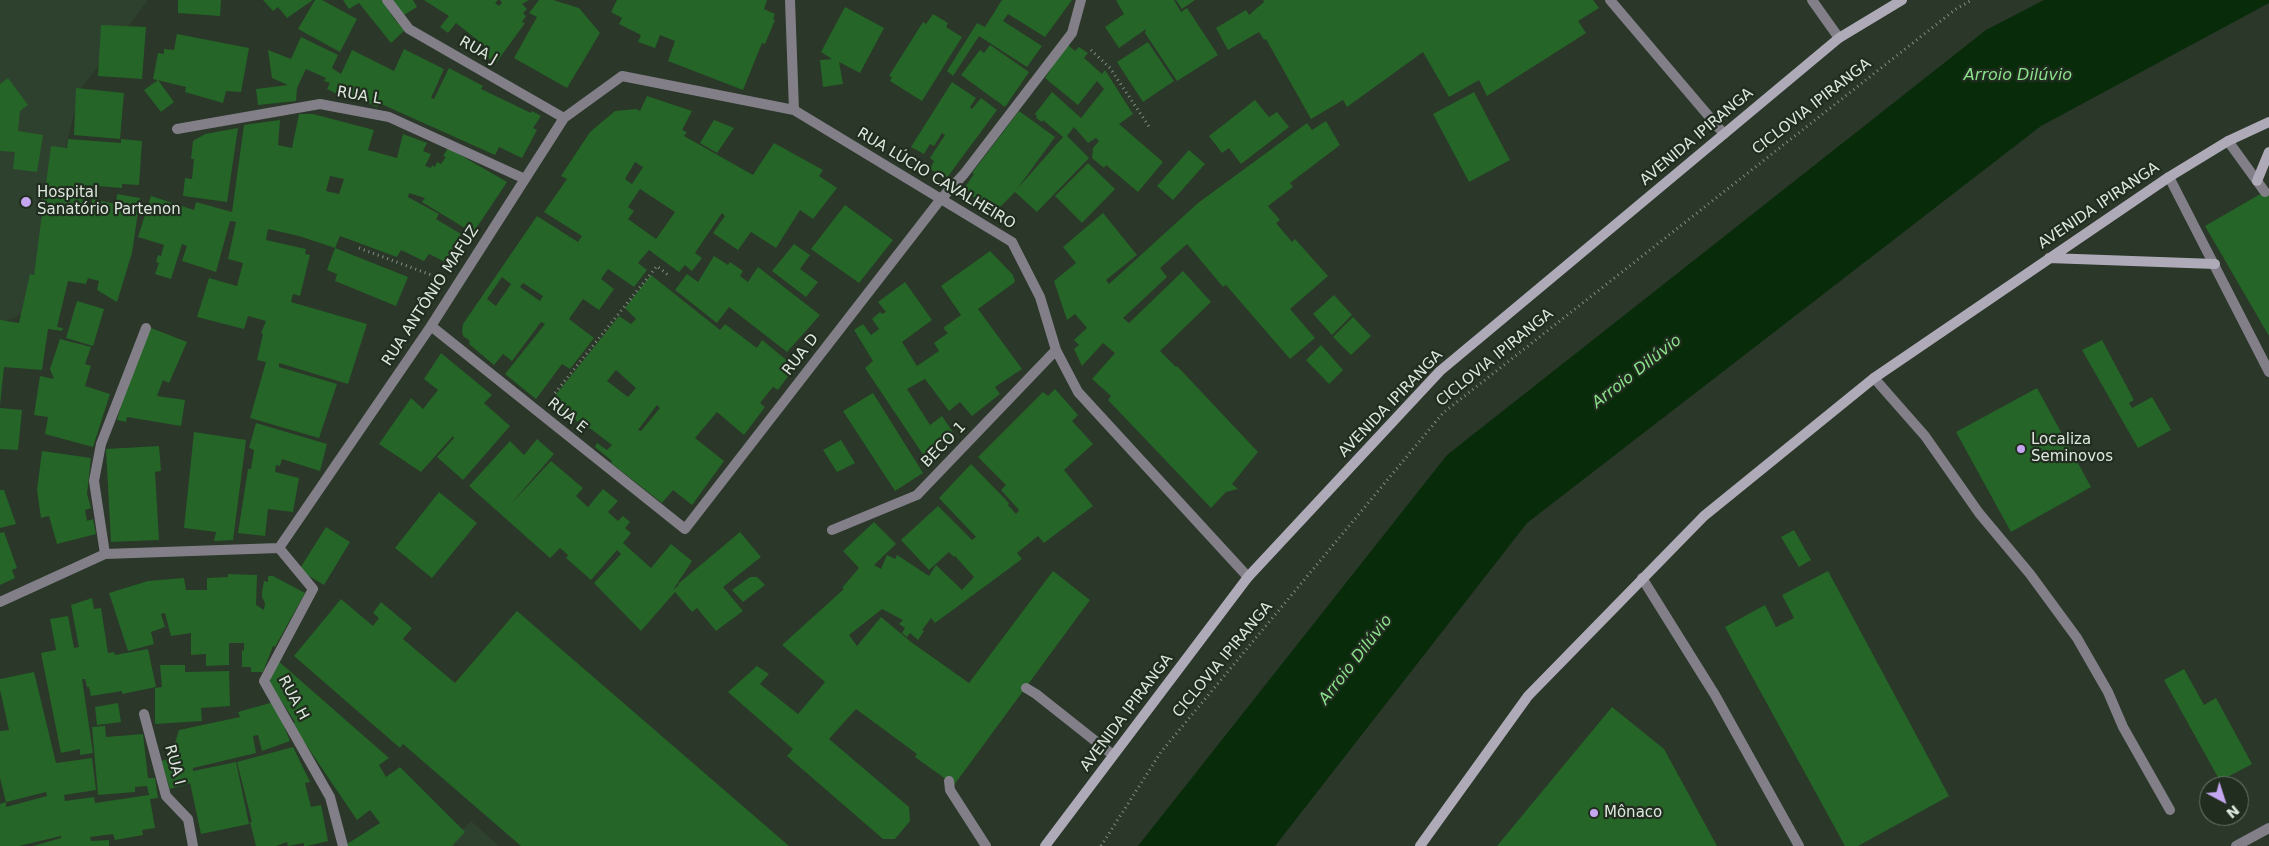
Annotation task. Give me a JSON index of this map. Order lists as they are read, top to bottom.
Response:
{
  "streets": {
    "main road": ["AVENIDA IPIRANGA"],
    "street": [
      "RUA J",
      "RUA L",
      "RUA LÚCIO CAVALHEIRO",
      "RUA ANTÔNIO MAFUZ",
      "RUA D",
      "RUA E",
      "BECO 1",
      "RUA H",
      "RUA I"
    ],
    "path": ["CICLOVIA IPIRANGA"]
  },
  "crossings": [
    ["RUA J", "RUA ANTÔNIO MAFUZ"],
    ["RUA L", "RUA ANTÔNIO MAFUZ"],
    ["AVENIDA IPIRANGA", "RUA LÚCIO CAVALHEIRO"],
    ["RUA LÚCIO CAVALHEIRO", "RUA ANTÔNIO MAFUZ"],
    ["RUA LÚCIO CAVALHEIRO", "RUA D"],
    ["RUA LÚCIO CAVALHEIRO", "BECO 1"],
    ["RUA ANTÔNIO MAFUZ", "RUA E"],
    ["RUA ANTÔNIO MAFUZ", "RUA H"],
    ["RUA D", "RUA E"]
  ],
  "water": ["Arroio Dilúvio"],
  "places": ["Hospital Sanatório Partenon", "Localiza Seminovos", "Mônaco"],
  "north": "bottom right"
}
